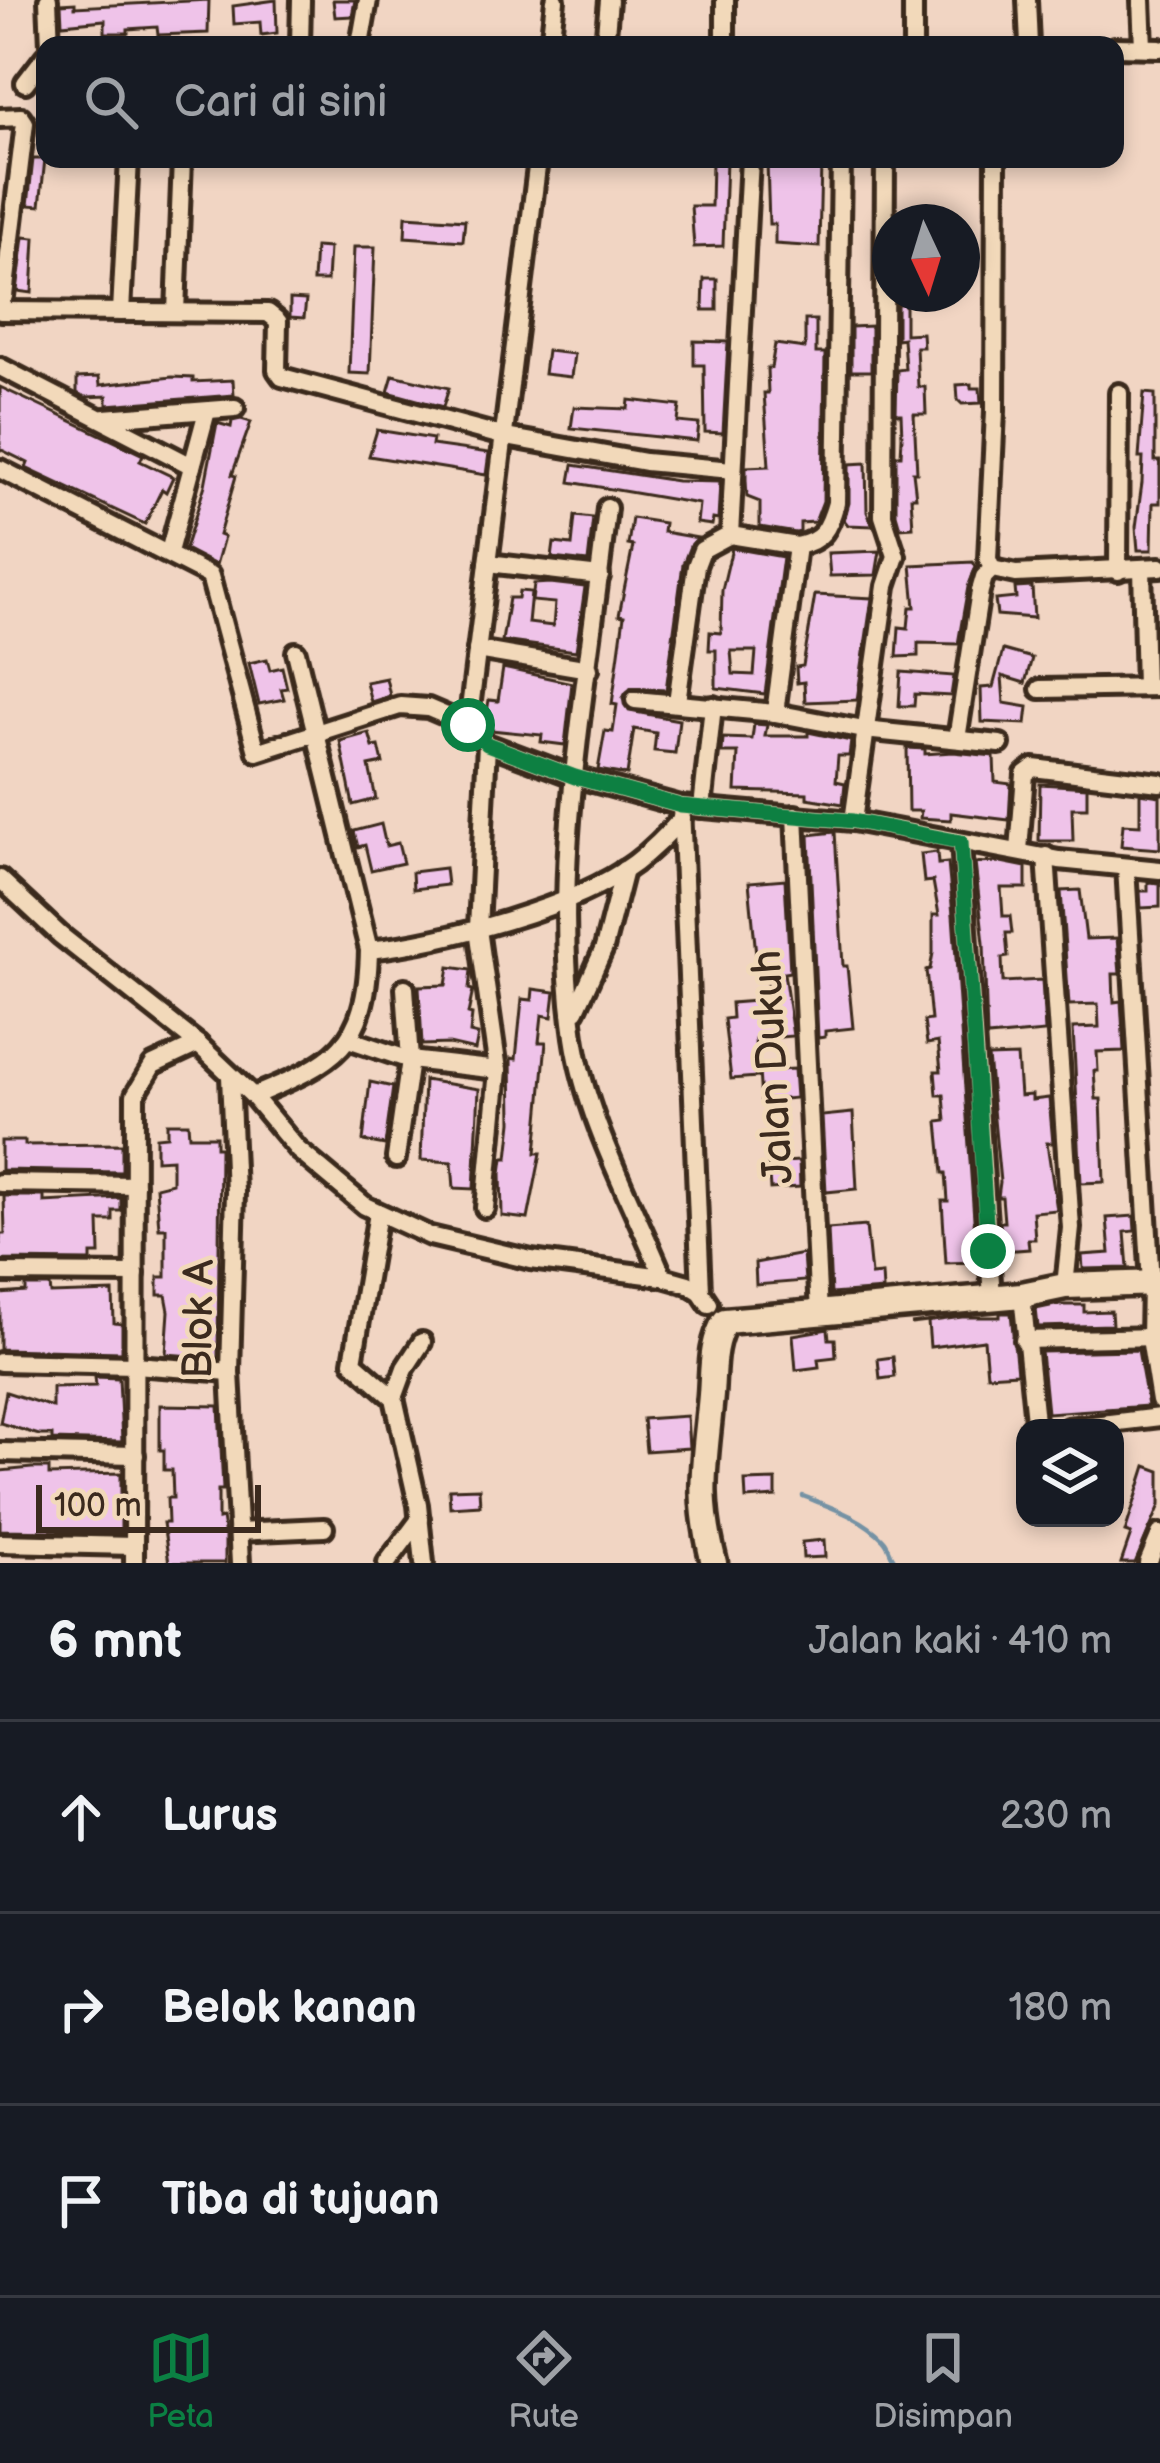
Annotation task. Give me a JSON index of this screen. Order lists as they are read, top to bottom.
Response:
{
  "streets": {
    "street": ["Jalan Dukuh", "Blok A"]
  },
  "scale_bar": "100 m",
  "north": "bottom",
  "page": {
    "search": "Cari di sini",
    "scale": "100 m",
    "heading": ["6 mnt", "Jalan kaki · 410 m"],
    "list": [
      ["Lurus", "230 m"],
      ["Belok kanan", "180 m"],
      "Tiba di tujuan"
    ],
    "nav": ["Peta", "Rute", "Disimpan"]
  }
}
